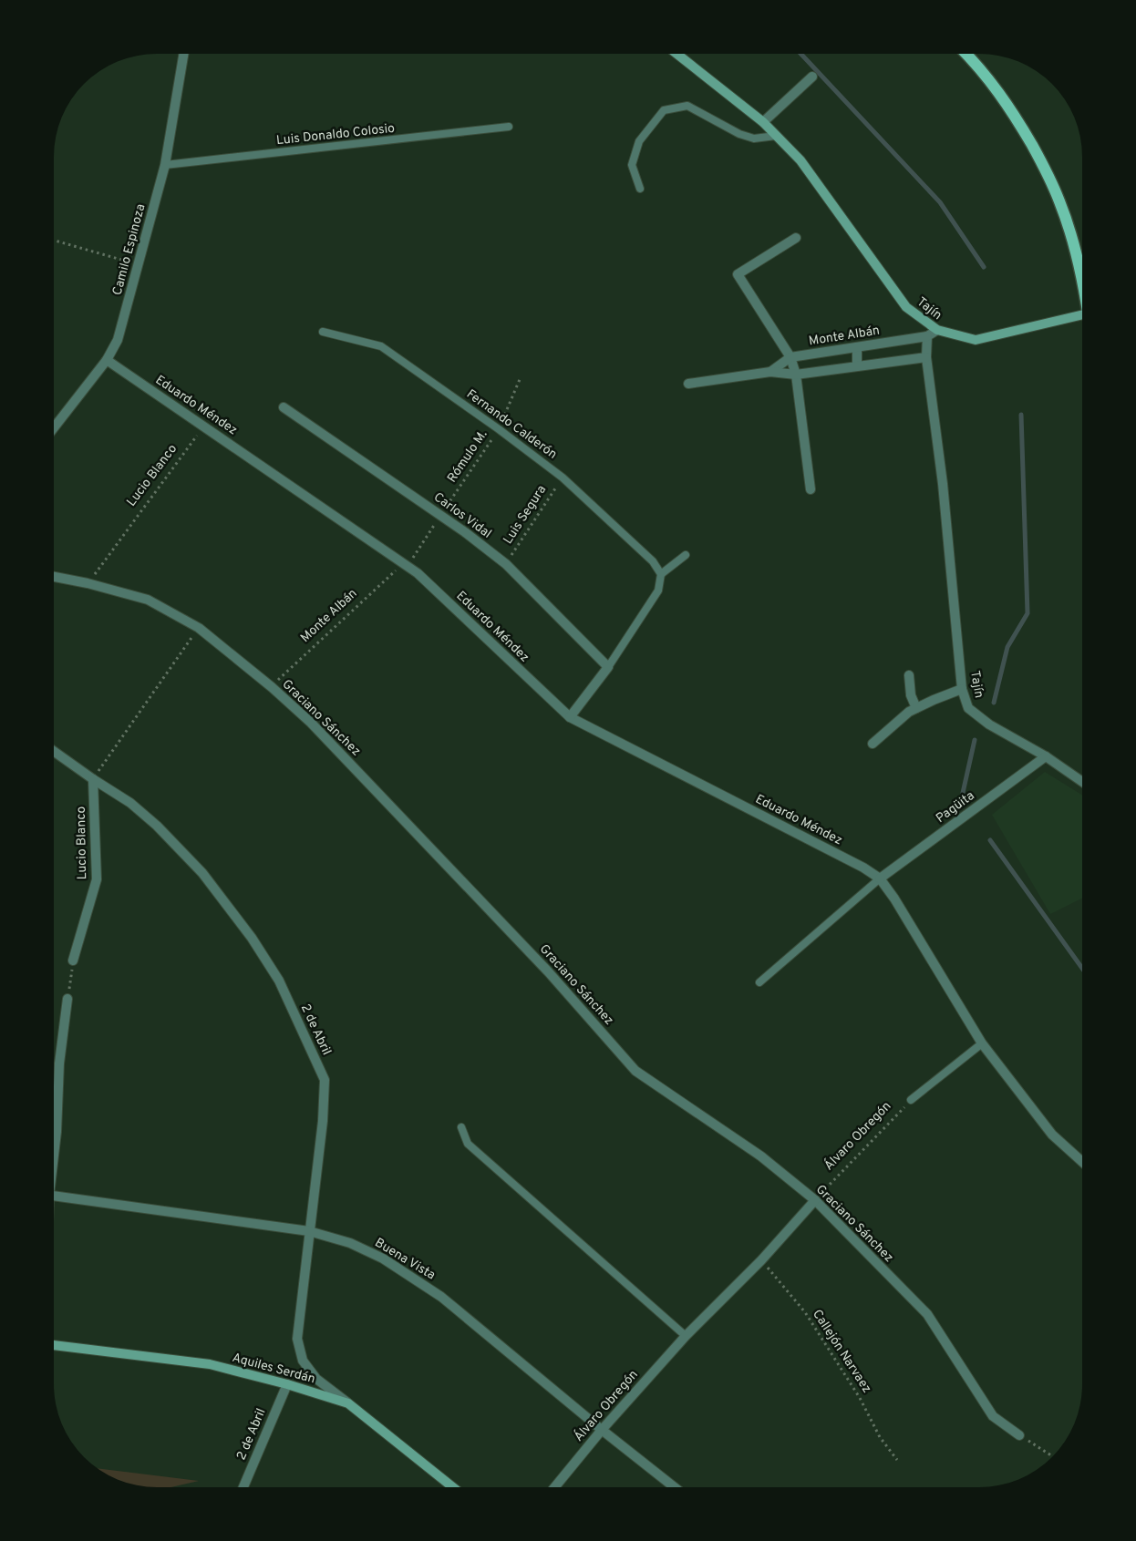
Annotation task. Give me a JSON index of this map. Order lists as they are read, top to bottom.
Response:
{
  "streets": {
    "main road": ["Tajín", "Aquiles Serdán"],
    "street": [
      "Camilo Espinoza",
      "Monte Albán",
      "Eduardo Méndez",
      "Lucio Blanco",
      "Carlos Vidal",
      "Graciano Sánchez",
      "Pagüita",
      "2 de Abril",
      "Álvaro Obregón",
      "Buena Vista"
    ],
    "lane": ["Luis Donaldo Colosio", "Fernando Calderón"],
    "path": ["Rómulo M.", "Luis Segura", "Callejón Narvaez"]
  },
  "crossings": [
    ["Luis Donaldo Colosio", "Camilo Espinoza"],
    ["Camilo Espinoza", "Eduardo Méndez"],
    ["Tajín", "Monte Albán"],
    ["Tajín", "Pagüita"],
    ["Monte Albán", "Eduardo Méndez"],
    ["Monte Albán", "Rómulo M."],
    ["Monte Albán", "Graciano Sánchez"],
    ["Eduardo Méndez", "Rómulo M."],
    ["Eduardo Méndez", "Lucio Blanco"],
    ["Eduardo Méndez", "Pagüita"],
    ["Fernando Calderón", "Rómulo M."],
    ["Fernando Calderón", "Luis Segura"],
    ["Rómulo M.", "Carlos Vidal"],
    ["Lucio Blanco", "Graciano Sánchez"],
    ["Lucio Blanco", "2 de Abril"],
    ["Luis Segura", "Carlos Vidal"],
    ["Graciano Sánchez", "Álvaro Obregón"],
    ["2 de Abril", "Buena Vista"],
    ["2 de Abril", "Aquiles Serdán"],
    ["Álvaro Obregón", "Buena Vista"],
    ["Álvaro Obregón", "Callejón Narvaez"]
  ]
}
